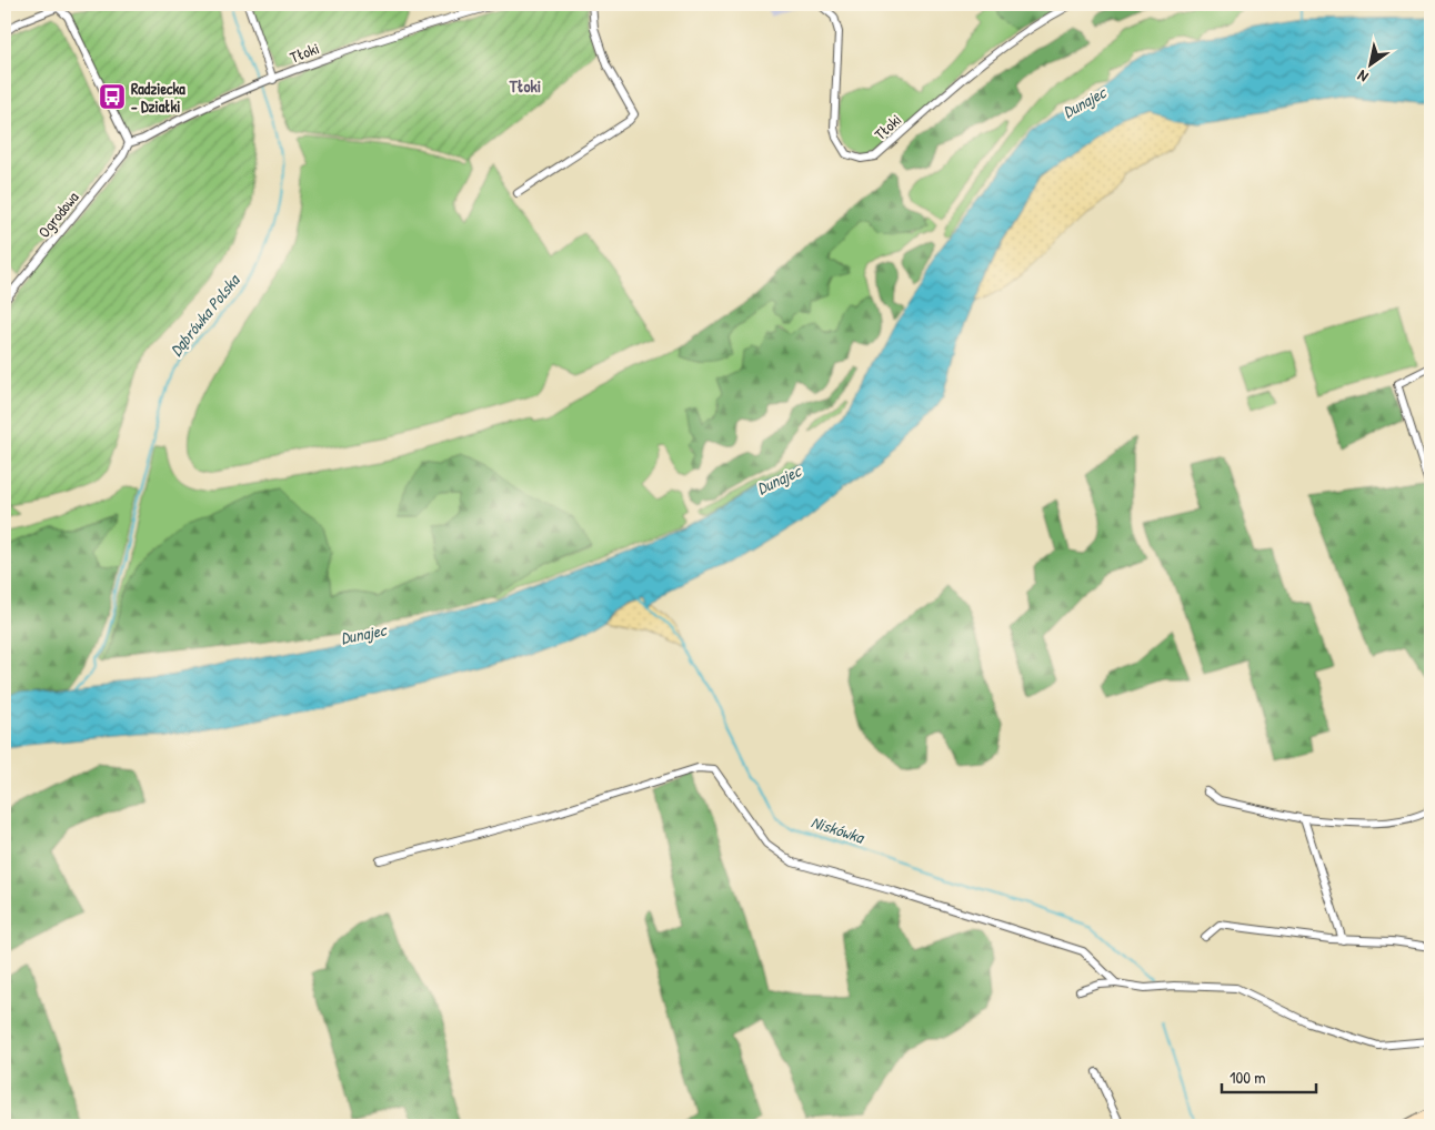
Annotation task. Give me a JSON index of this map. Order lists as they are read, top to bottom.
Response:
{
  "streets": {
    "street": ["Tłoki", "Ogrodowa"]
  },
  "crossings": [
    ["Tłoki", "Ogrodowa"]
  ],
  "districts": ["Tłoki"],
  "water": ["Dunajec", "Dąbrówka Polska", "Niskówka"],
  "places": {
    "bus stop": ["Radziecka - Działki"]
  },
  "scale_bar": "100 m",
  "north": "bottom left"
}
